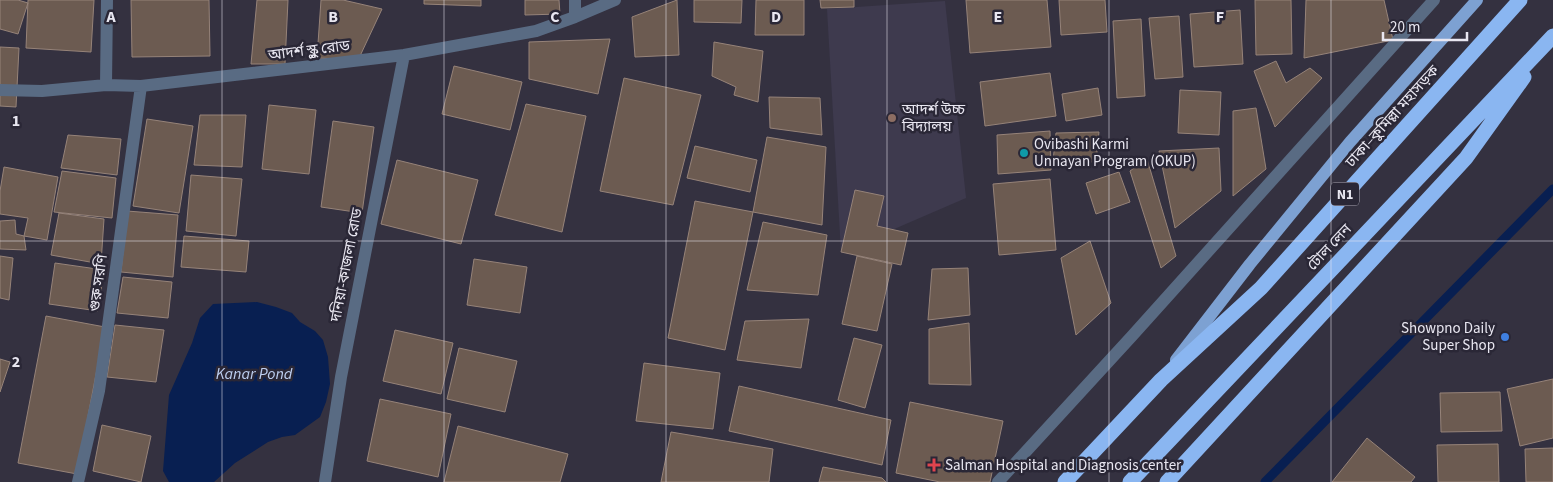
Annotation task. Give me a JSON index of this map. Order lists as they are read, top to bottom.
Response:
{
  "streets": {
    "highway": ["ঢাকা–কুমিল্লা মহাসড়ক", "N1", "টোল লেন"],
    "street": ["আদর্শ স্কুল রোড", "দনিয়া-কাজলা রোড", "গুরু সরণি"]
  },
  "crossings": [
    ["আদর্শ স্কুল রোড", "দনিয়া-কাজলা রোড"],
    ["আদর্শ স্কুল রোড", "গুরু সরণি"]
  ],
  "water": ["Kanar Pond"],
  "places": {
    "other": ["আদর্শ উচ্চ বিদ্যালয়", "Ovibashi Karmi Unnayan Program (OKUP)", "Showpno Daily Super Shop"],
    "health": ["Salman Hospital and Diagnosis center"]
  },
  "scale_bar": "20 m",
  "grid": {
    "columns": [
      "A",
      "B",
      "C",
      "D",
      "E",
      "F"
    ],
    "rows": ["1", "2"]
  }
}
